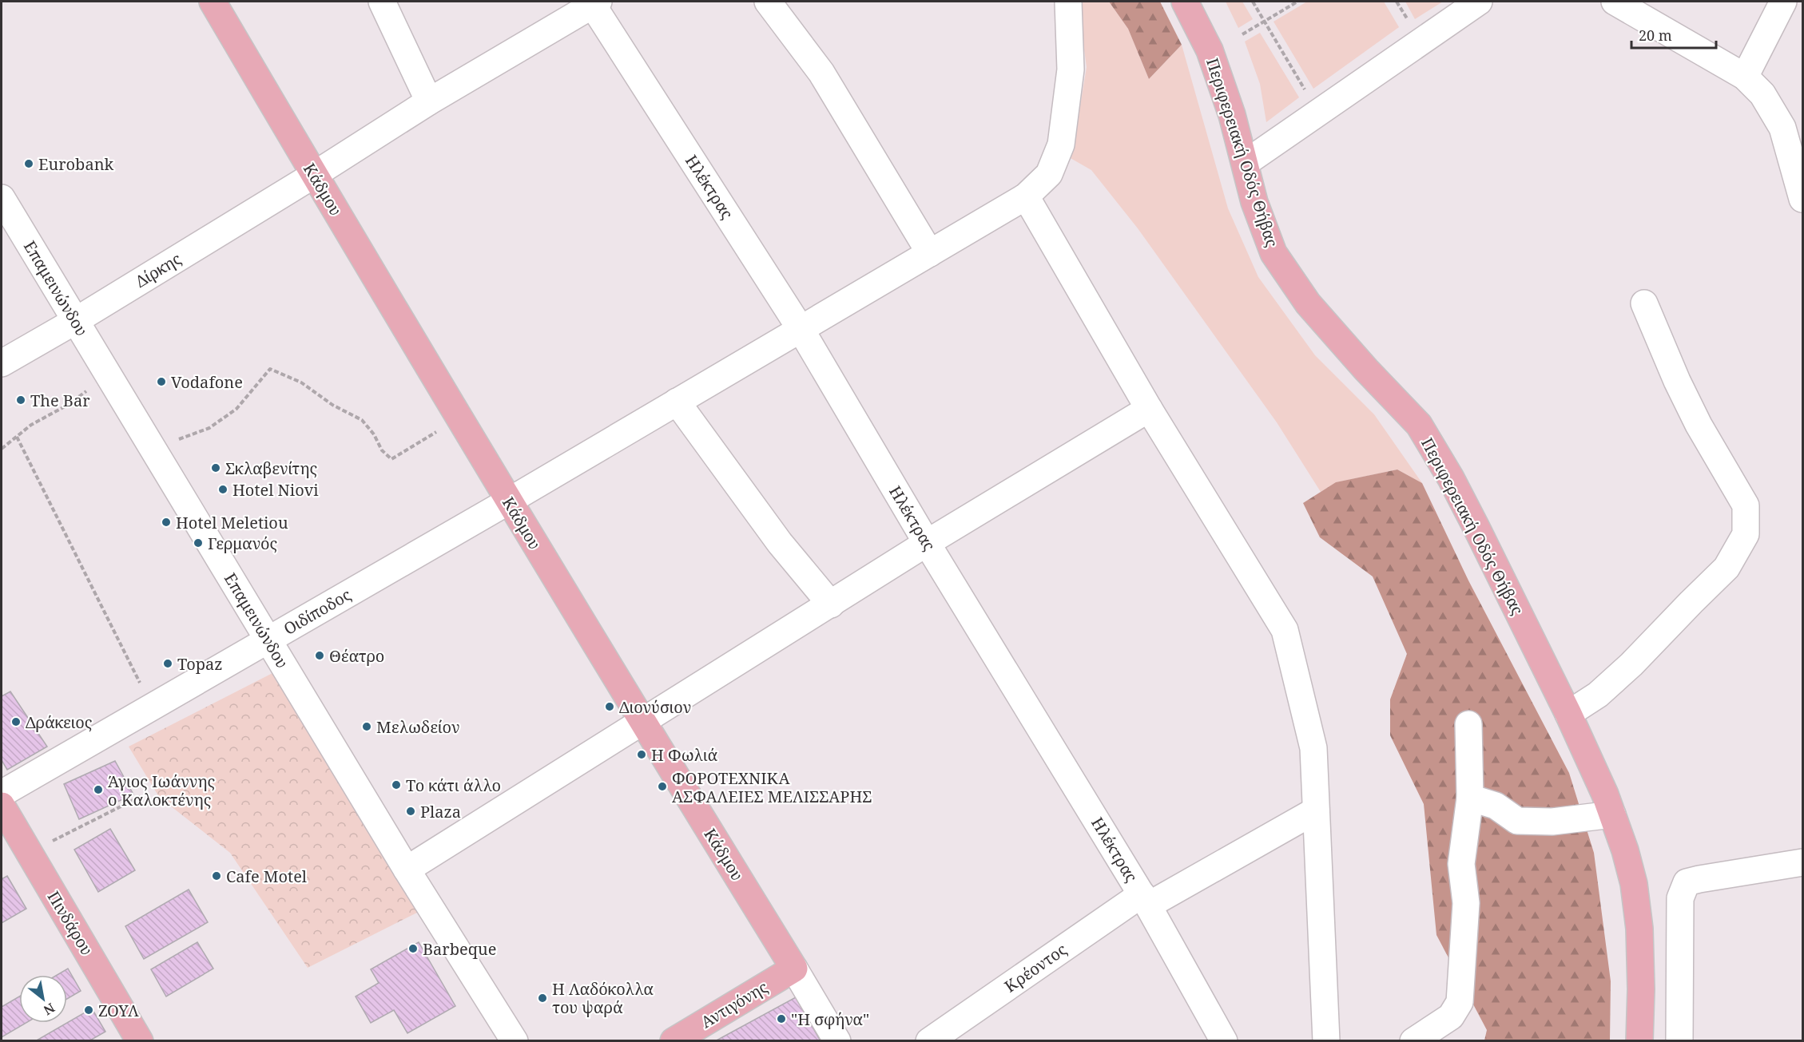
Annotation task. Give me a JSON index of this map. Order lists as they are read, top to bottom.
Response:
{
  "streets": {
    "main road": [
      "Περιφερειακή Οδός Θήβας",
      "Κάδμου",
      "Πινδάρου",
      "Αντιγόνης"
    ],
    "street": [
      "Ηλέκτρας",
      "Δίρκης",
      "Επαμεινώνδου",
      "Οιδίποδος",
      "Κρέοντος"
    ]
  },
  "crossings": [
    ["Ηλέκτρας", "Δίρκης"],
    ["Ηλέκτρας", "Οιδίποδος"],
    ["Ηλέκτρας", "Κρέοντος"],
    ["Κάδμου", "Δίρκης"],
    ["Κάδμου", "Οιδίποδος"],
    ["Κάδμου", "Αντιγόνης"],
    ["Δίρκης", "Επαμεινώνδου"],
    ["Επαμεινώνδου", "Οιδίποδος"]
  ],
  "places": [
    "Eurobank",
    "Vodafone",
    "The Bar",
    "Σκλαβενίτης",
    "Hotel Niovi",
    "Hotel Meletiou",
    "Γερμανός",
    "Θέατρο",
    "Topaz",
    "Διονύσιον",
    "Δράκειος",
    "Μελωδείον",
    "Η Φωλιά",
    "Το κάτι άλλο",
    "ΦΟΡΟΤΕΧΝΙΚΑ ΑΣΦΑΛΕΙΕΣ ΜΕΛΙΣΣΑΡΗΣ",
    "Άγιος Ιωάννης ο Καλοκτένης",
    "Plaza",
    "Cafe Motel",
    "Barbeque",
    "H Λαδόκολλα του ψαρά",
    "ΖΟΥΛ",
    "\"Η σφήνα\""
  ],
  "scale_bar": "20 m",
  "north": "bottom right"
}
